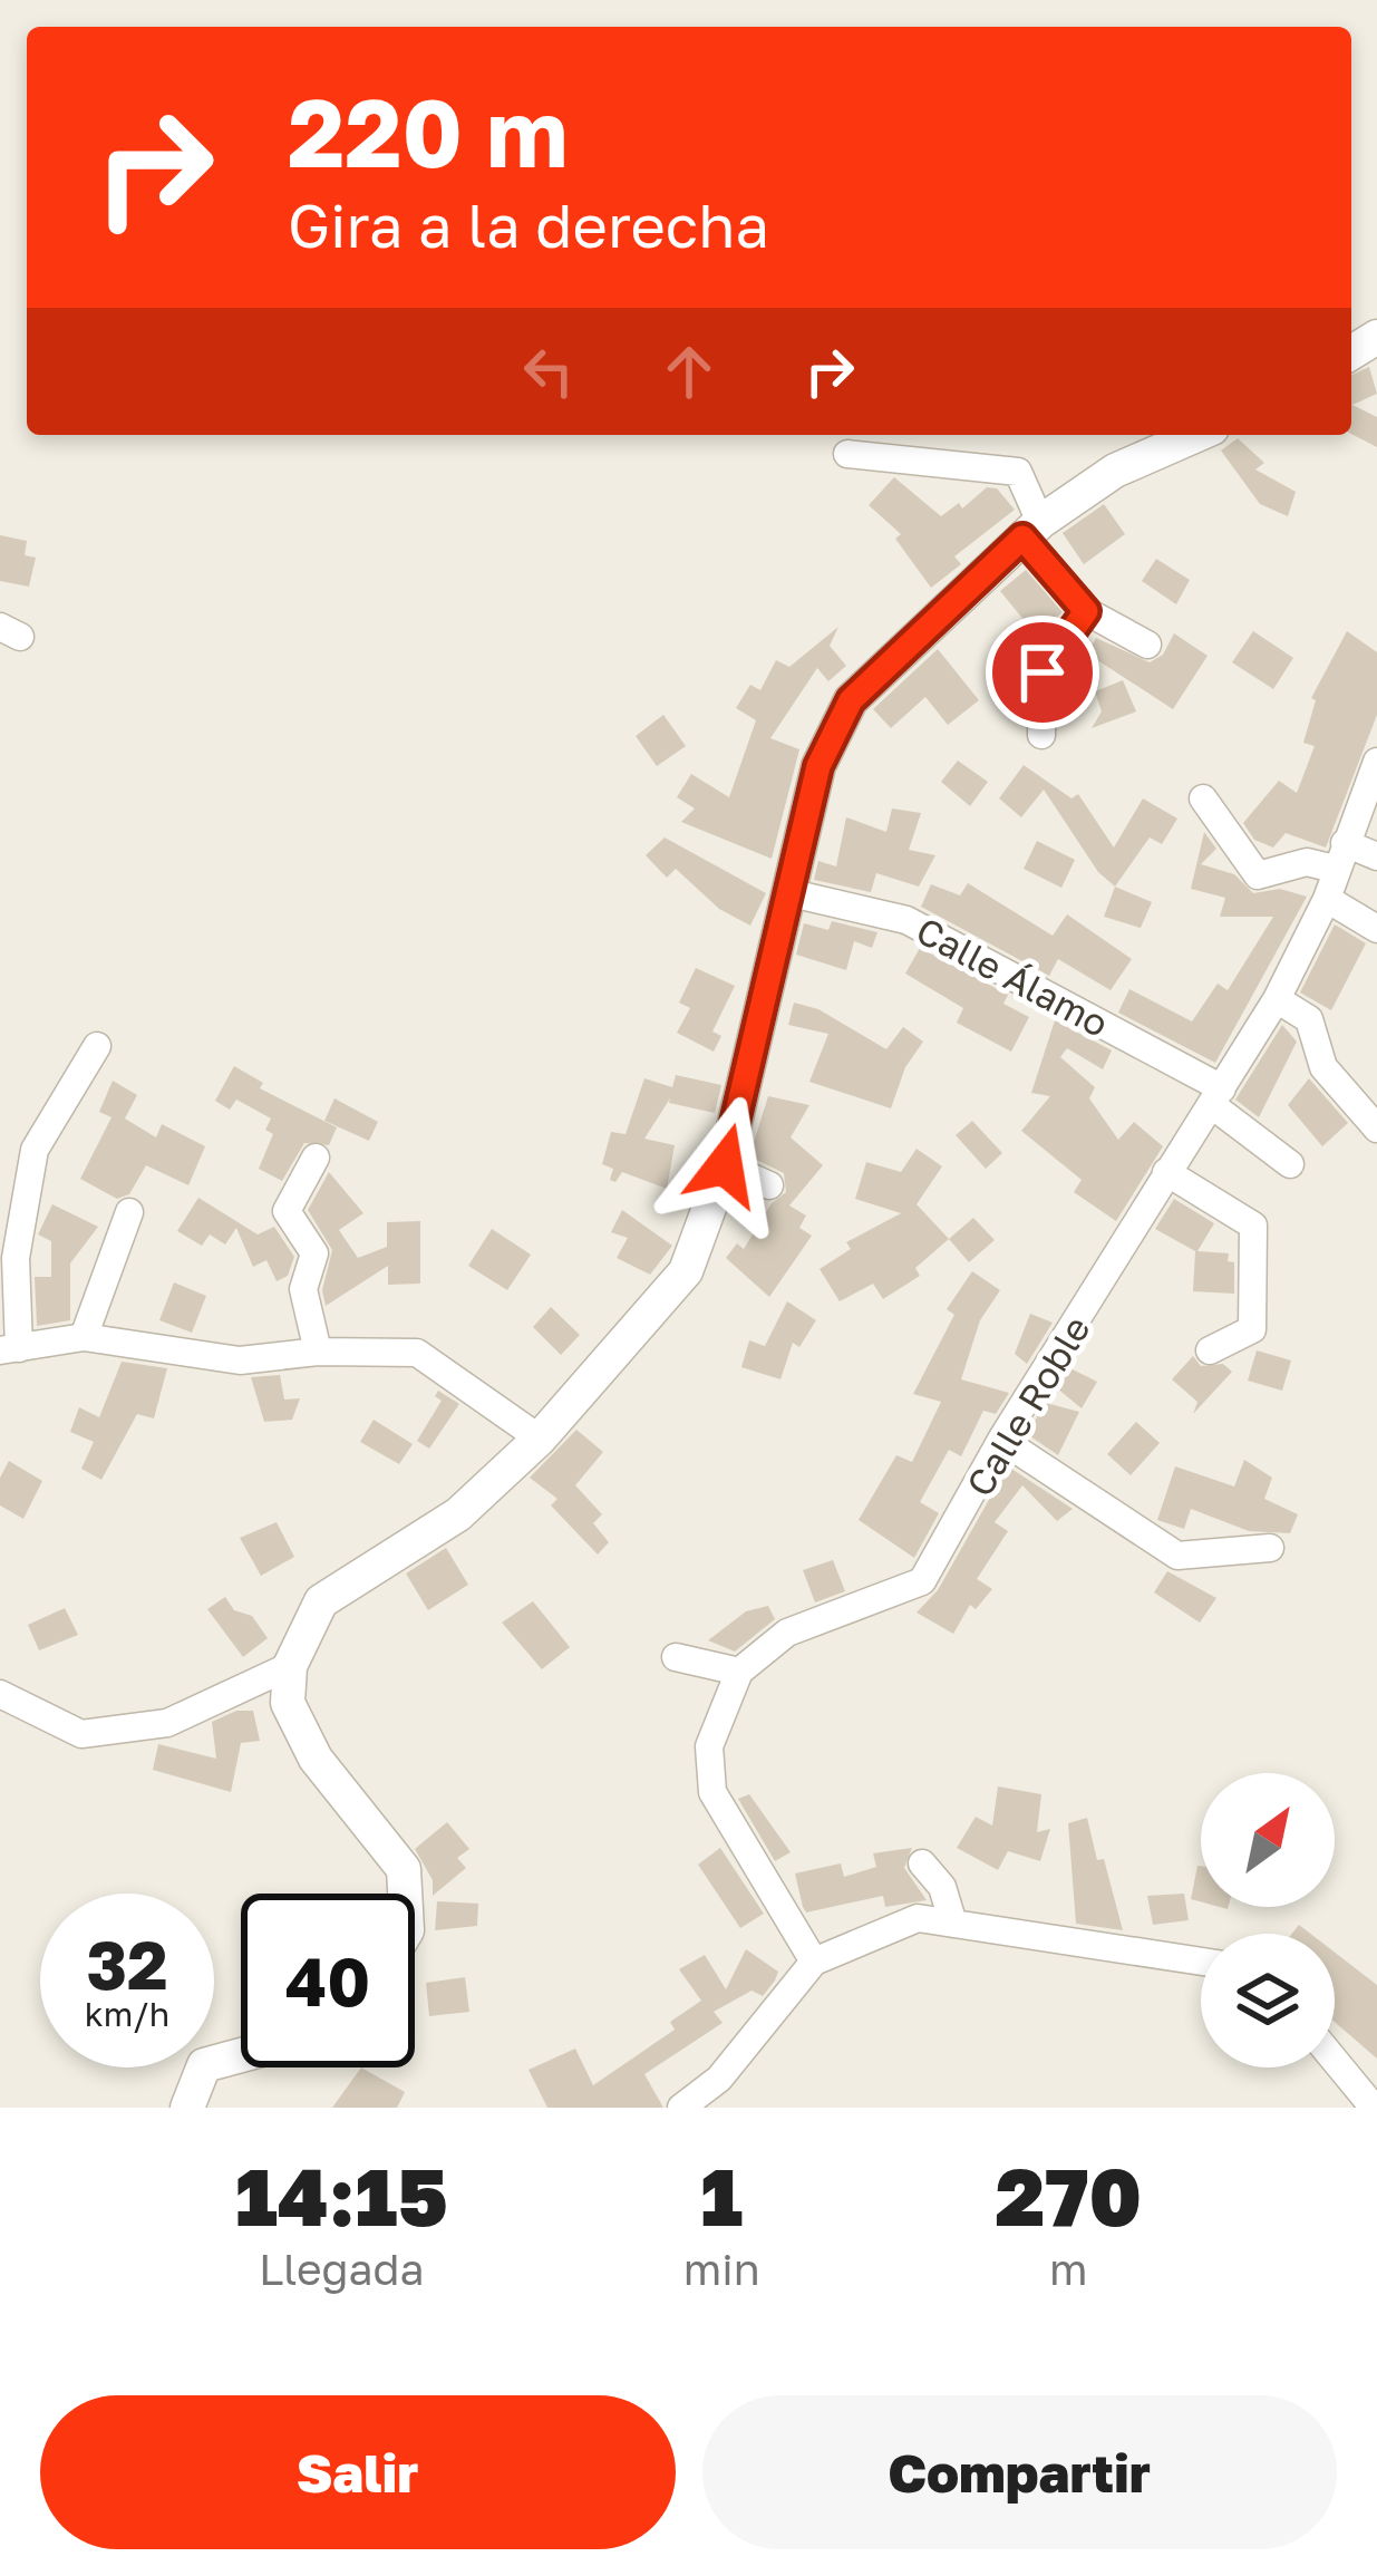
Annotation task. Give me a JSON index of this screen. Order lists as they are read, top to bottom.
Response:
{
  "streets": {
    "street": ["Calle Álamo", "Calle Roble"]
  },
  "crossings": [
    ["Calle Álamo", "Calle Roble"]
  ],
  "north": "top right",
  "page": {
    "turn": ["220 m", "Gira a la derecha"],
    "speed": "32 km/h",
    "limit": "40",
    "eta": [
      "14:15",
      "Llegada",
      "1",
      "min",
      "270",
      "m"
    ],
    "buttons": ["Salir", "Compartir"]
  }
}
